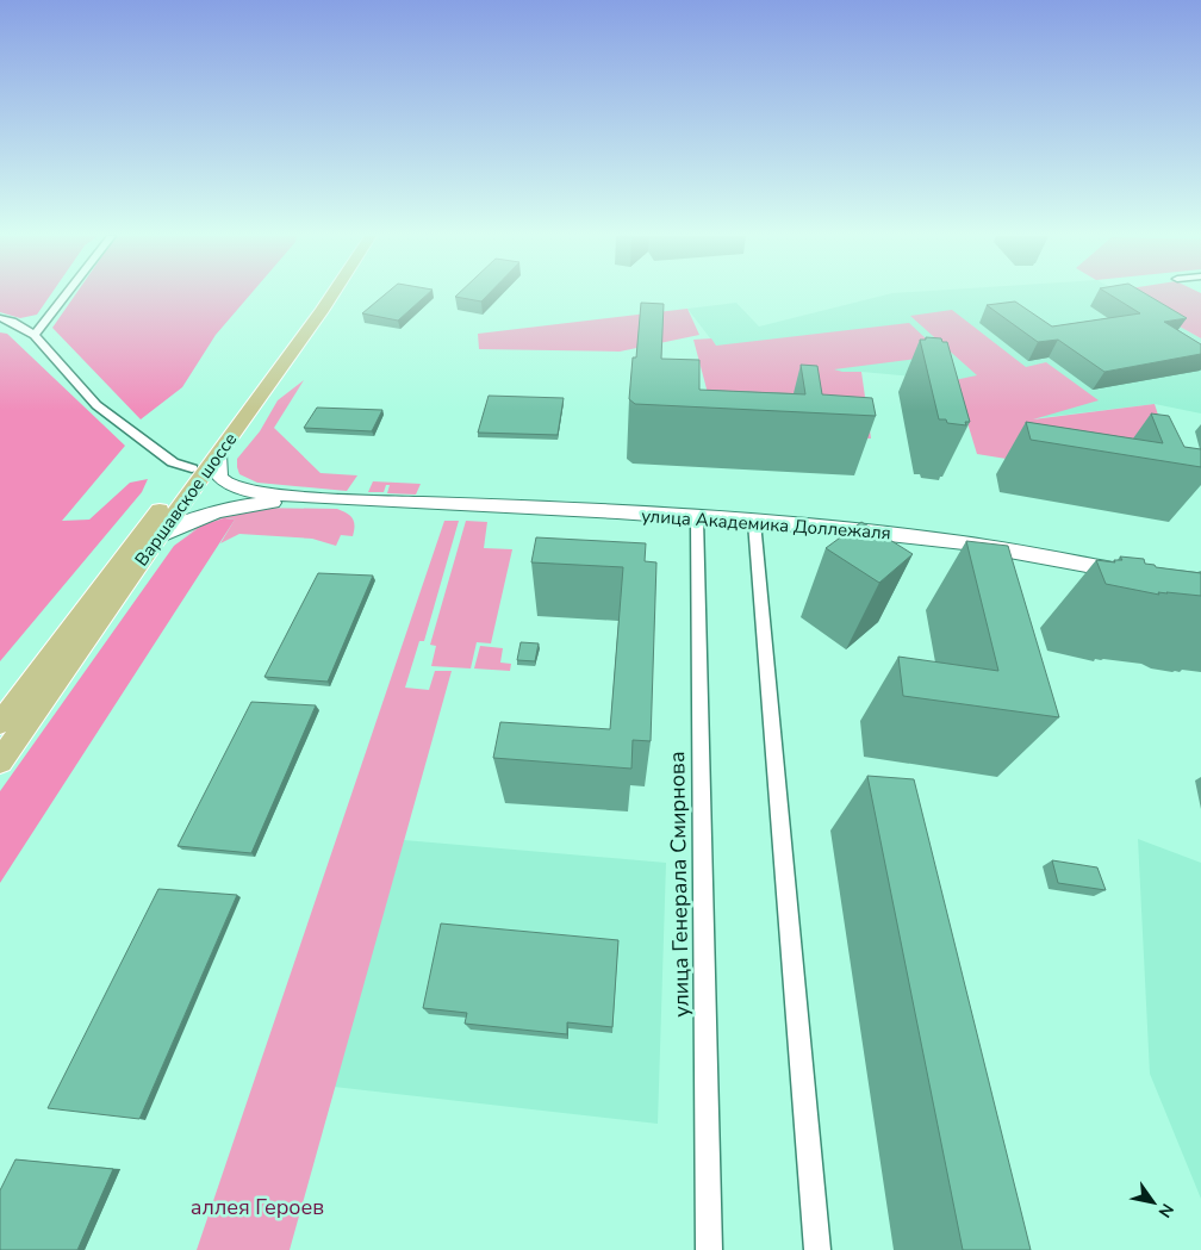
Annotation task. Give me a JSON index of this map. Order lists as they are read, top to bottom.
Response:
{
  "streets": {
    "main road": ["Варшавское шоссе", "улица Академика Доллежаля"],
    "street": ["улица Генерала Смирнова"]
  },
  "crossings": [
    ["Варшавское шоссе", "улица Академика Доллежаля"],
    ["улица Академика Доллежаля", "улица Генерала Смирнова"]
  ],
  "parks": ["аллея Героев"],
  "north": "bottom right"
}
